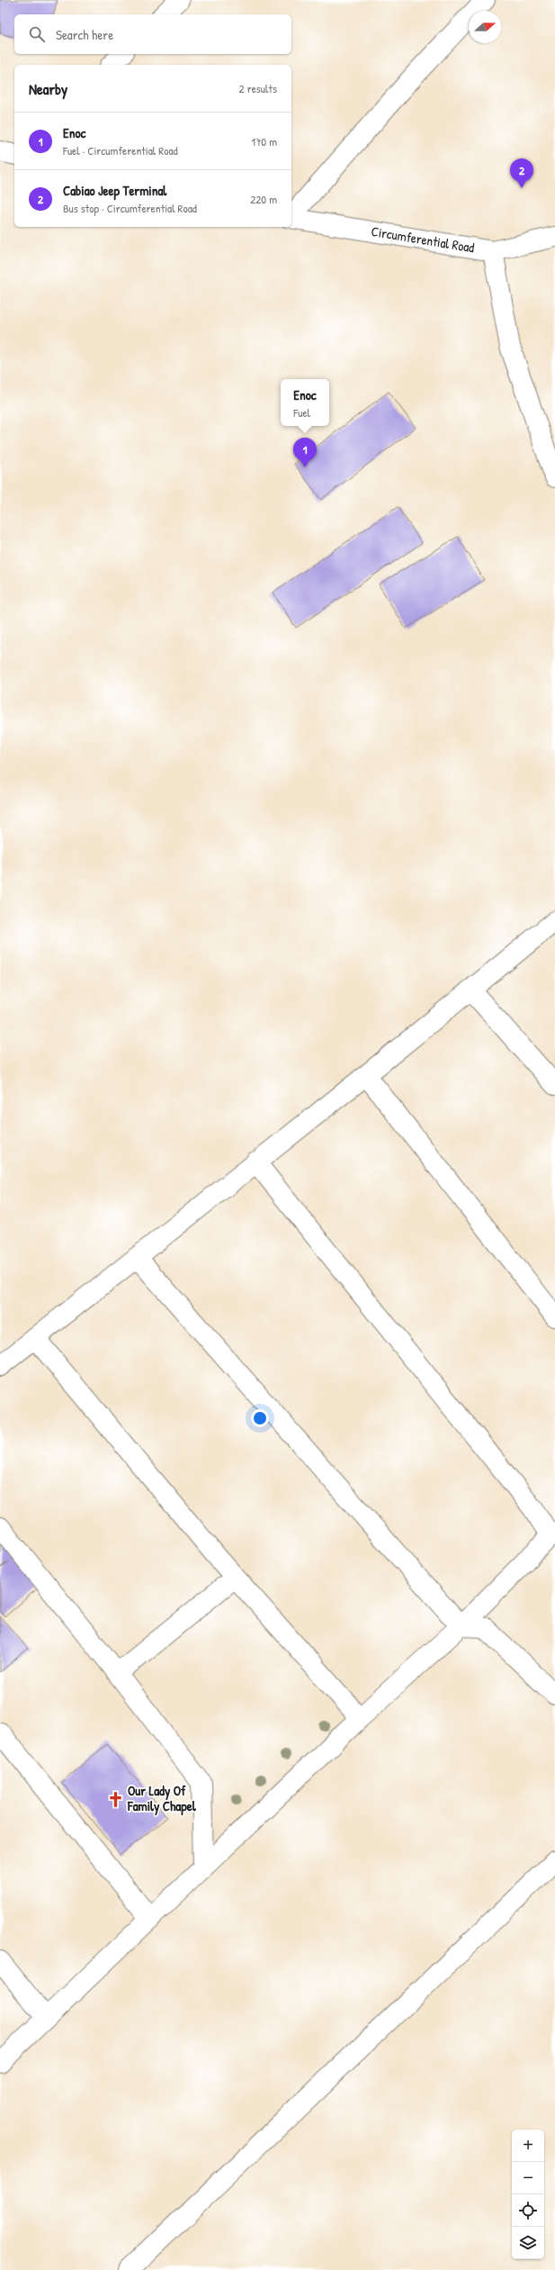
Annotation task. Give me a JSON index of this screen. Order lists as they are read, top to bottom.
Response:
{
  "streets": {
    "street": ["Circumferential Road"]
  },
  "places": {
    "church": ["Our Lady Of Family Chapel"]
  },
  "north": "right",
  "page": {
    "search": "Search here",
    "heading": ["Nearby", "2 results"],
    "list": [
      {
        "mark": "1",
        "name": "Enoc",
        "note": "Fuel · Circumferential Road",
        "value": "170 m"
      },
      {
        "mark": "2",
        "name": "Cabiao Jeep Terminal",
        "note": "Bus stop · Circumferential Road",
        "value": "220 m"
      }
    ],
    "pins": ["2", "1"],
    "popup": ["Enoc", "Fuel"],
    "map_buttons": ["+", "−"]
  }
}
